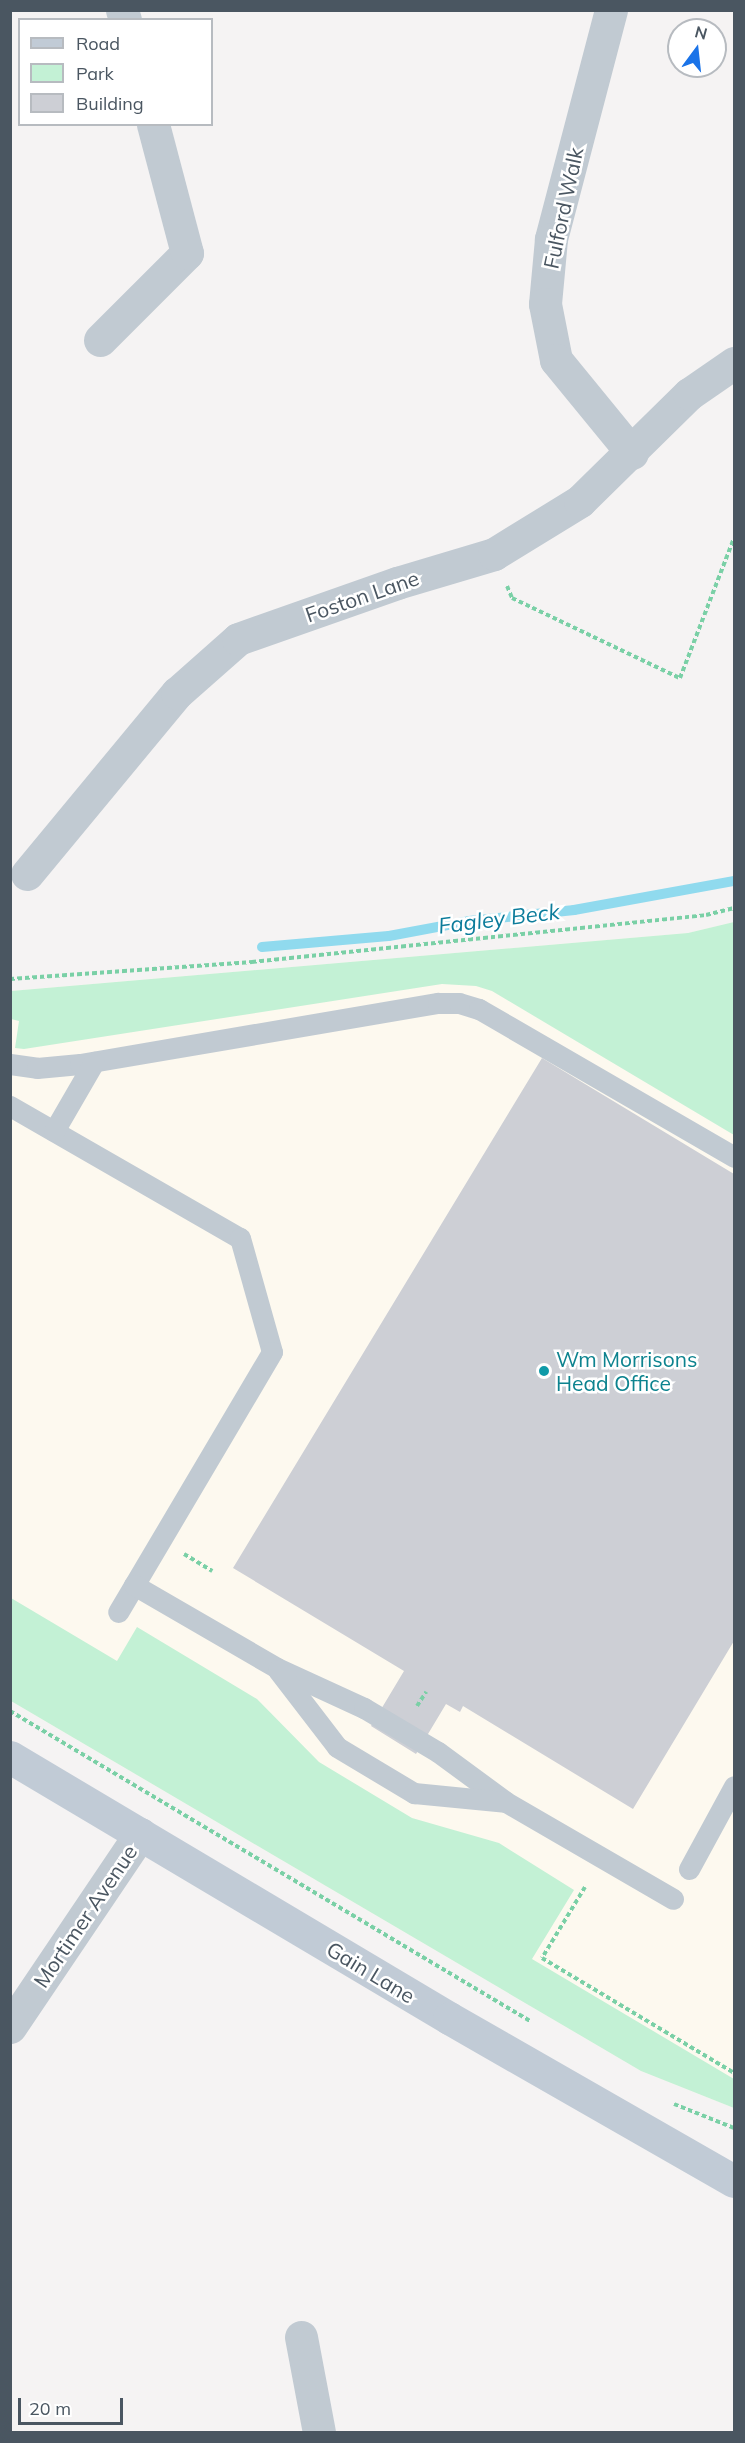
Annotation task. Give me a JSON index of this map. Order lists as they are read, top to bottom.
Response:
{
  "streets": {
    "street": [
      "Fulford Walk",
      "Foston Lane",
      "Mortimer Avenue",
      "Gain Lane"
    ]
  },
  "crossings": [
    ["Fulford Walk", "Foston Lane"],
    ["Mortimer Avenue", "Gain Lane"]
  ],
  "water": ["Fagley Beck"],
  "places": ["Wm Morrisons Head Office"],
  "legend": ["Road", "Park", "Building"],
  "scale_bar": "20 m",
  "north": "top"
}
